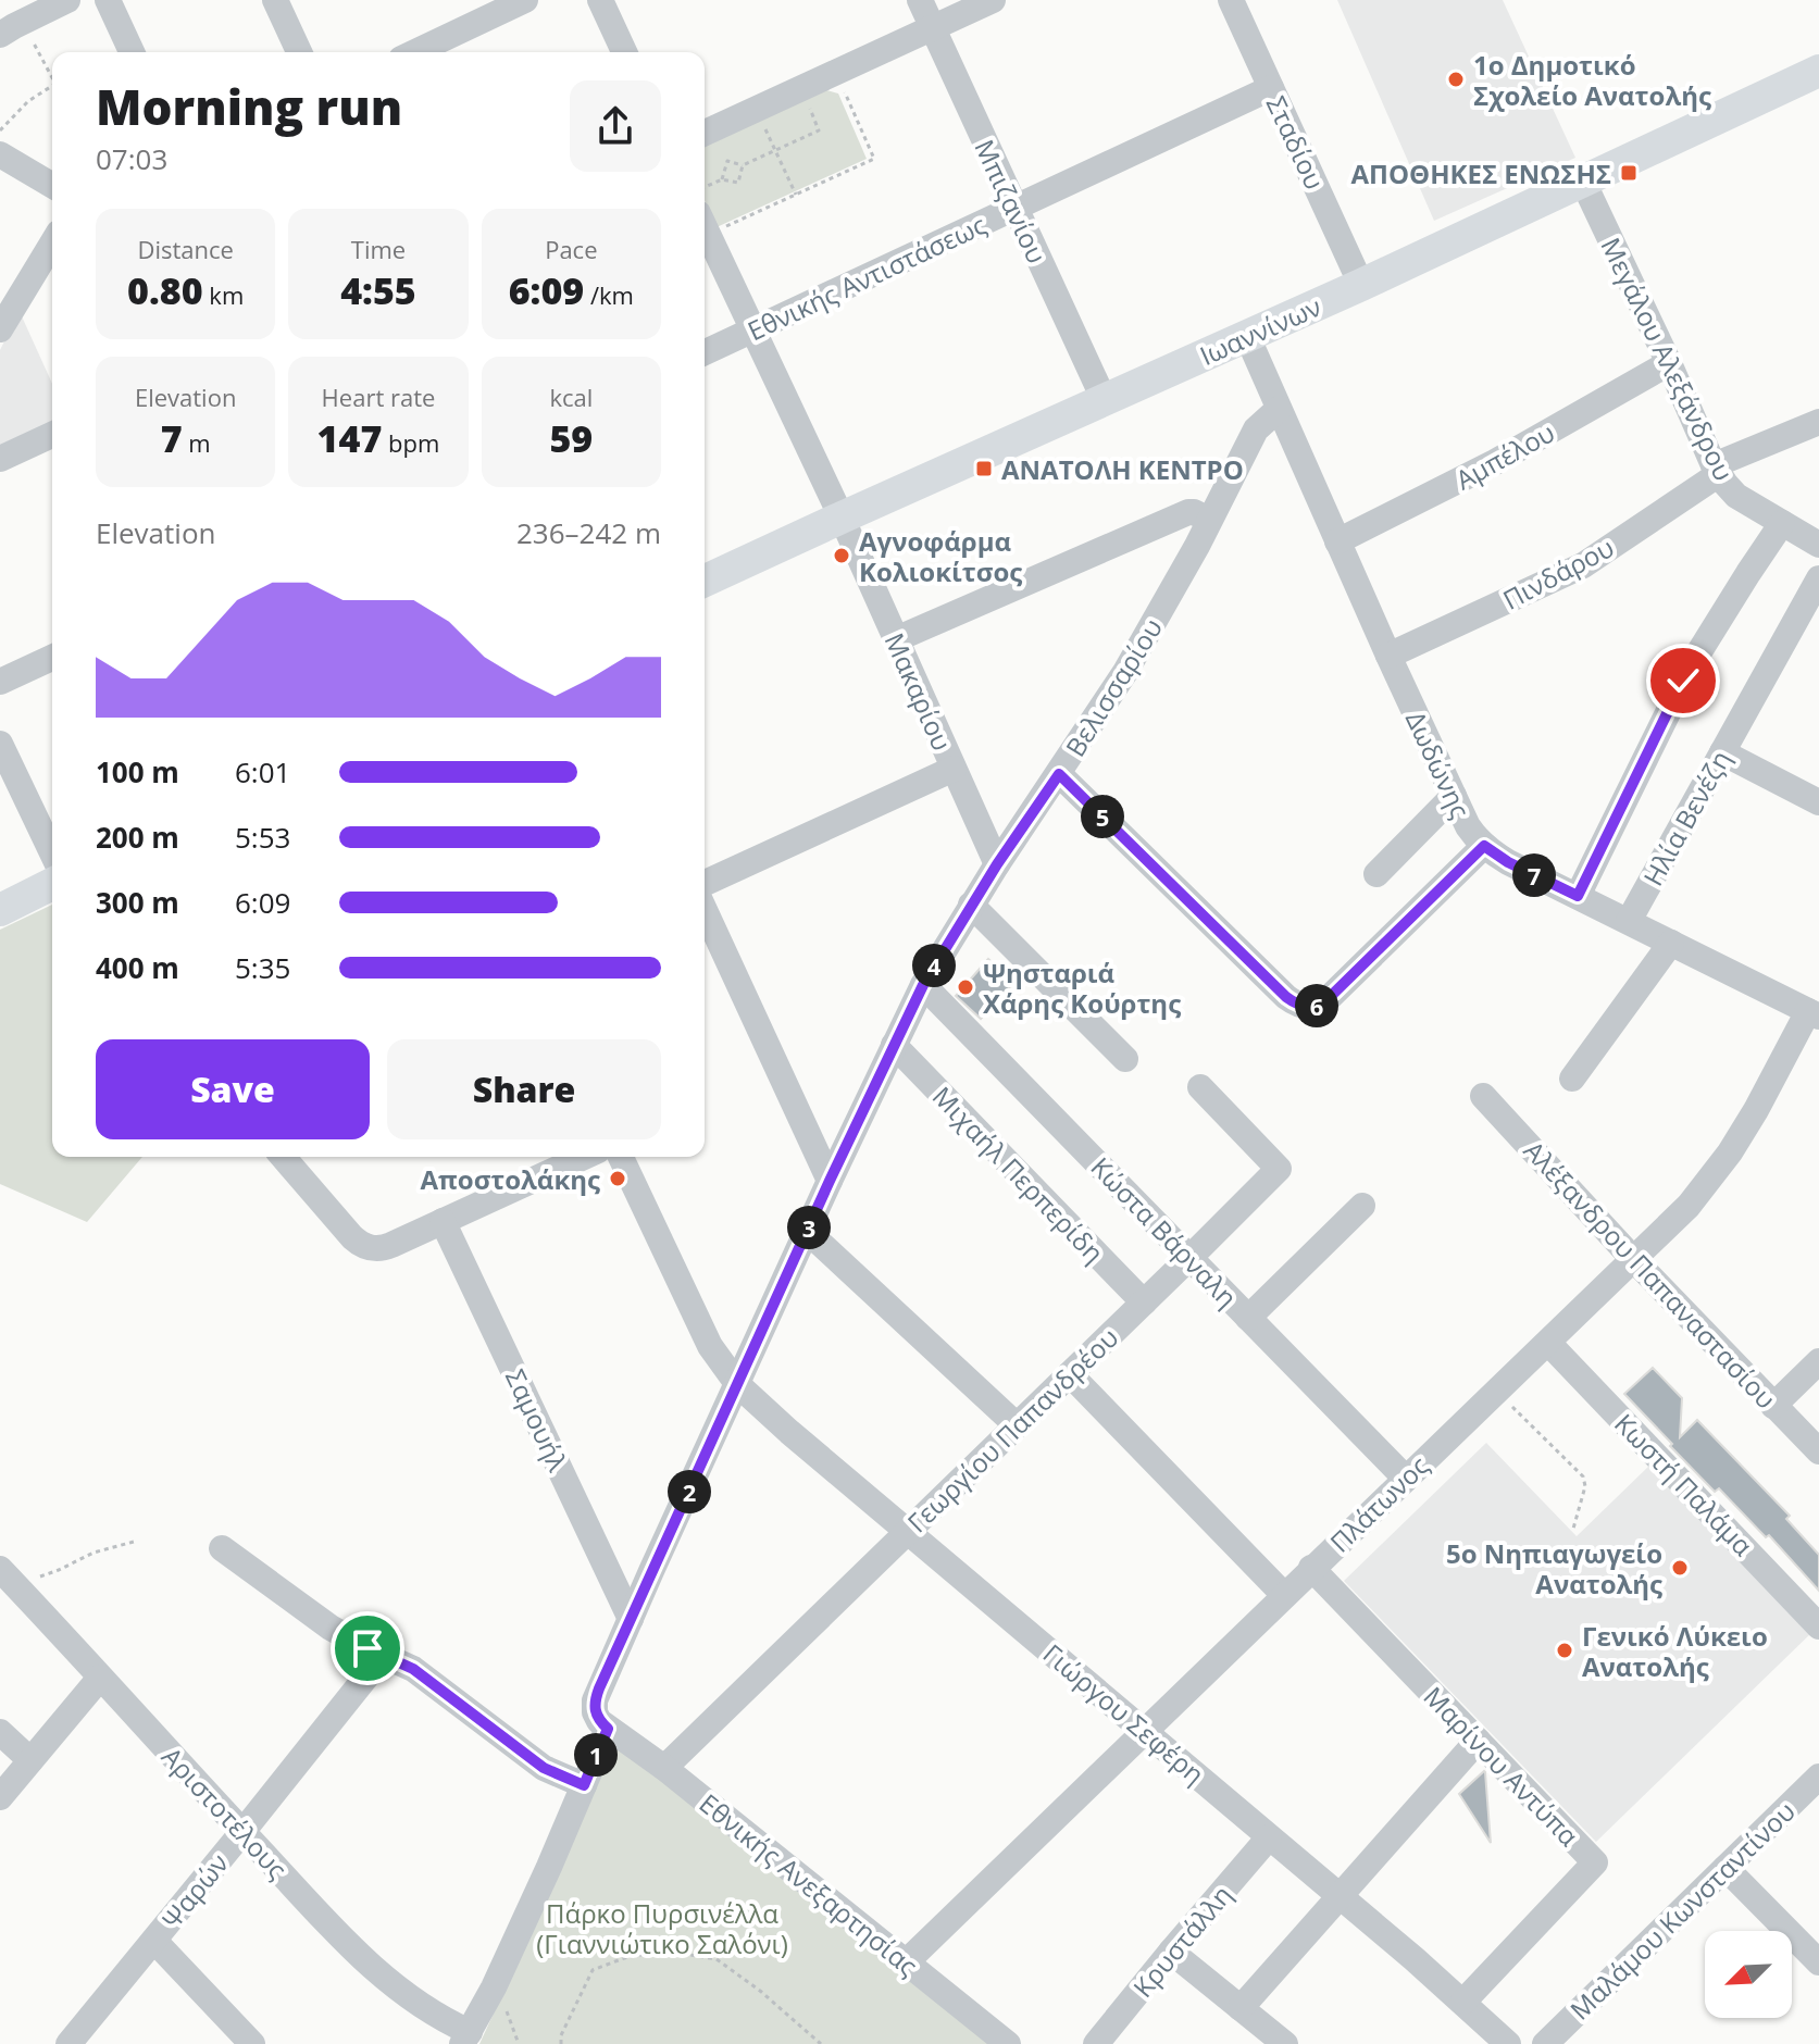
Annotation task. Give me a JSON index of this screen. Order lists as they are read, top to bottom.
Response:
{
  "streets": {
    "main road": ["Ιωαννίνων"],
    "street": [
      "Σταδίου",
      "Μπιζανίου",
      "Εθνικής Αντιστάσεως",
      "Μεγάλου Αλεξάνδρου",
      "Αμπέλου",
      "Πινδάρου",
      "Βελισσαρίου",
      "Μακαρίου",
      "Δωδώνης",
      "Ηλία Βενέζη",
      "Μιχαήλ Περπερίδη",
      "Κώστα Βάρναλη",
      "Αλέξανδρου Παπαναστασίου",
      "Σαμουήλ",
      "Γεωργίου Παπανδρέου",
      "Κωστή Παλάμα",
      "Πλάτωνος",
      "Γιώργου Σεφέρη",
      "Μαρίνου Αντύπα",
      "Αριστοτέλους",
      "Εθνικής Ανεξαρτησίας",
      "Ψαρών",
      "Μαλάμου Κωνσταντίνου",
      "Κρυστάλλη"
    ]
  },
  "crossings": [
    ["Σταδίου", "Εθνικής Αντιστάσεως"],
    ["Σταδίου", "Ιωαννίνων"],
    ["Μπιζανίου", "Εθνικής Αντιστάσεως"],
    ["Μπιζανίου", "Ιωαννίνων"],
    ["Εθνικής Αντιστάσεως", "Μακαρίου"],
    ["Ιωαννίνων", "Μεγάλου Αλεξάνδρου"],
    ["Ιωαννίνων", "Μακαρίου"],
    ["Ιωαννίνων", "Δωδώνης"],
    ["Μεγάλου Αλεξάνδρου", "Αμπέλου"],
    ["Μεγάλου Αλεξάνδρου", "Πινδάρου"],
    ["Αμπέλου", "Δωδώνης"],
    ["Πινδάρου", "Δωδώνης"],
    ["Βελισσαρίου", "Μακαρίου"],
    ["Βελισσαρίου", "Δωδώνης"],
    ["Βελισσαρίου", "Μιχαήλ Περπερίδη"],
    ["Βελισσαρίου", "Κώστα Βάρναλη"],
    ["Βελισσαρίου", "Σαμουήλ"],
    ["Βελισσαρίου", "Γιώργου Σεφέρη"],
    ["Βελισσαρίου", "Εθνικής Ανεξαρτησίας"],
    ["Δωδώνης", "Ηλία Βενέζη"],
    ["Δωδώνης", "Πλάτωνος"],
    ["Μιχαήλ Περπερίδη", "Γεωργίου Παπανδρέου"],
    ["Κώστα Βάρναλη", "Γεωργίου Παπανδρέου"],
    ["Κώστα Βάρναλη", "Πλάτωνος"],
    ["Αλέξανδρου Παπαναστασίου", "Πλάτωνος"],
    ["Γεωργίου Παπανδρέου", "Γιώργου Σεφέρη"],
    ["Γεωργίου Παπανδρέου", "Εθνικής Ανεξαρτησίας"],
    ["Κωστή Παλάμα", "Πλάτωνος"],
    ["Πλάτωνος", "Γιώργου Σεφέρη"],
    ["Πλάτωνος", "Μαρίνου Αντύπα"],
    ["Πλάτωνος", "Εθνικής Ανεξαρτησίας"],
    ["Γιώργου Σεφέρη", "Μαρίνου Αντύπα"],
    ["Γιώργου Σεφέρη", "Κρυστάλλη"],
    ["Αριστοτέλους", "Ψαρών"]
  ],
  "parks": ["Πάρκο Πυρσινέλλα (Γιαννιώτικο Σαλόνι)"],
  "places": {
    "other": [
      "1ο Δημοτικό Σχολείο Ανατολής",
      "Αγνοφάρμα Κολιοκίτσος",
      "Ψησταριά Χάρης Κούρτης",
      "Αποστολάκης",
      "5ο Νηπιαγωγείο Ανατολής",
      "Γενικό Λύκειο Ανατολής"
    ],
    "transit": ["ΑΠΟΘΗΚΕΣ ΕΝΩΣΗΣ", "ΑΝΑΤΟΛΗ ΚΕΝΤΡΟ"]
  },
  "north": "bottom left",
  "page": {
    "heading": ["Morning run", "07:03"],
    "stats": [
      ["Distance", "0.80 km"],
      ["Time", "4:55"],
      ["Pace", "6:09 /km"],
      ["Elevation", "7 m"],
      ["Heart rate", "147 bpm"],
      ["kcal", "59"]
    ],
    "chart": ["Elevation", "236–242 m"],
    "list": [
      {
        "name": "100 m",
        "note": "6:01"
      },
      {
        "name": "200 m",
        "note": "5:53"
      },
      {
        "name": "300 m",
        "note": "6:09"
      },
      {
        "name": "400 m",
        "note": "5:35"
      }
    ],
    "pins": [
      "5",
      "7",
      "4",
      "6",
      "3",
      "2",
      "1"
    ],
    "buttons": ["Save", "Share"]
  }
}
